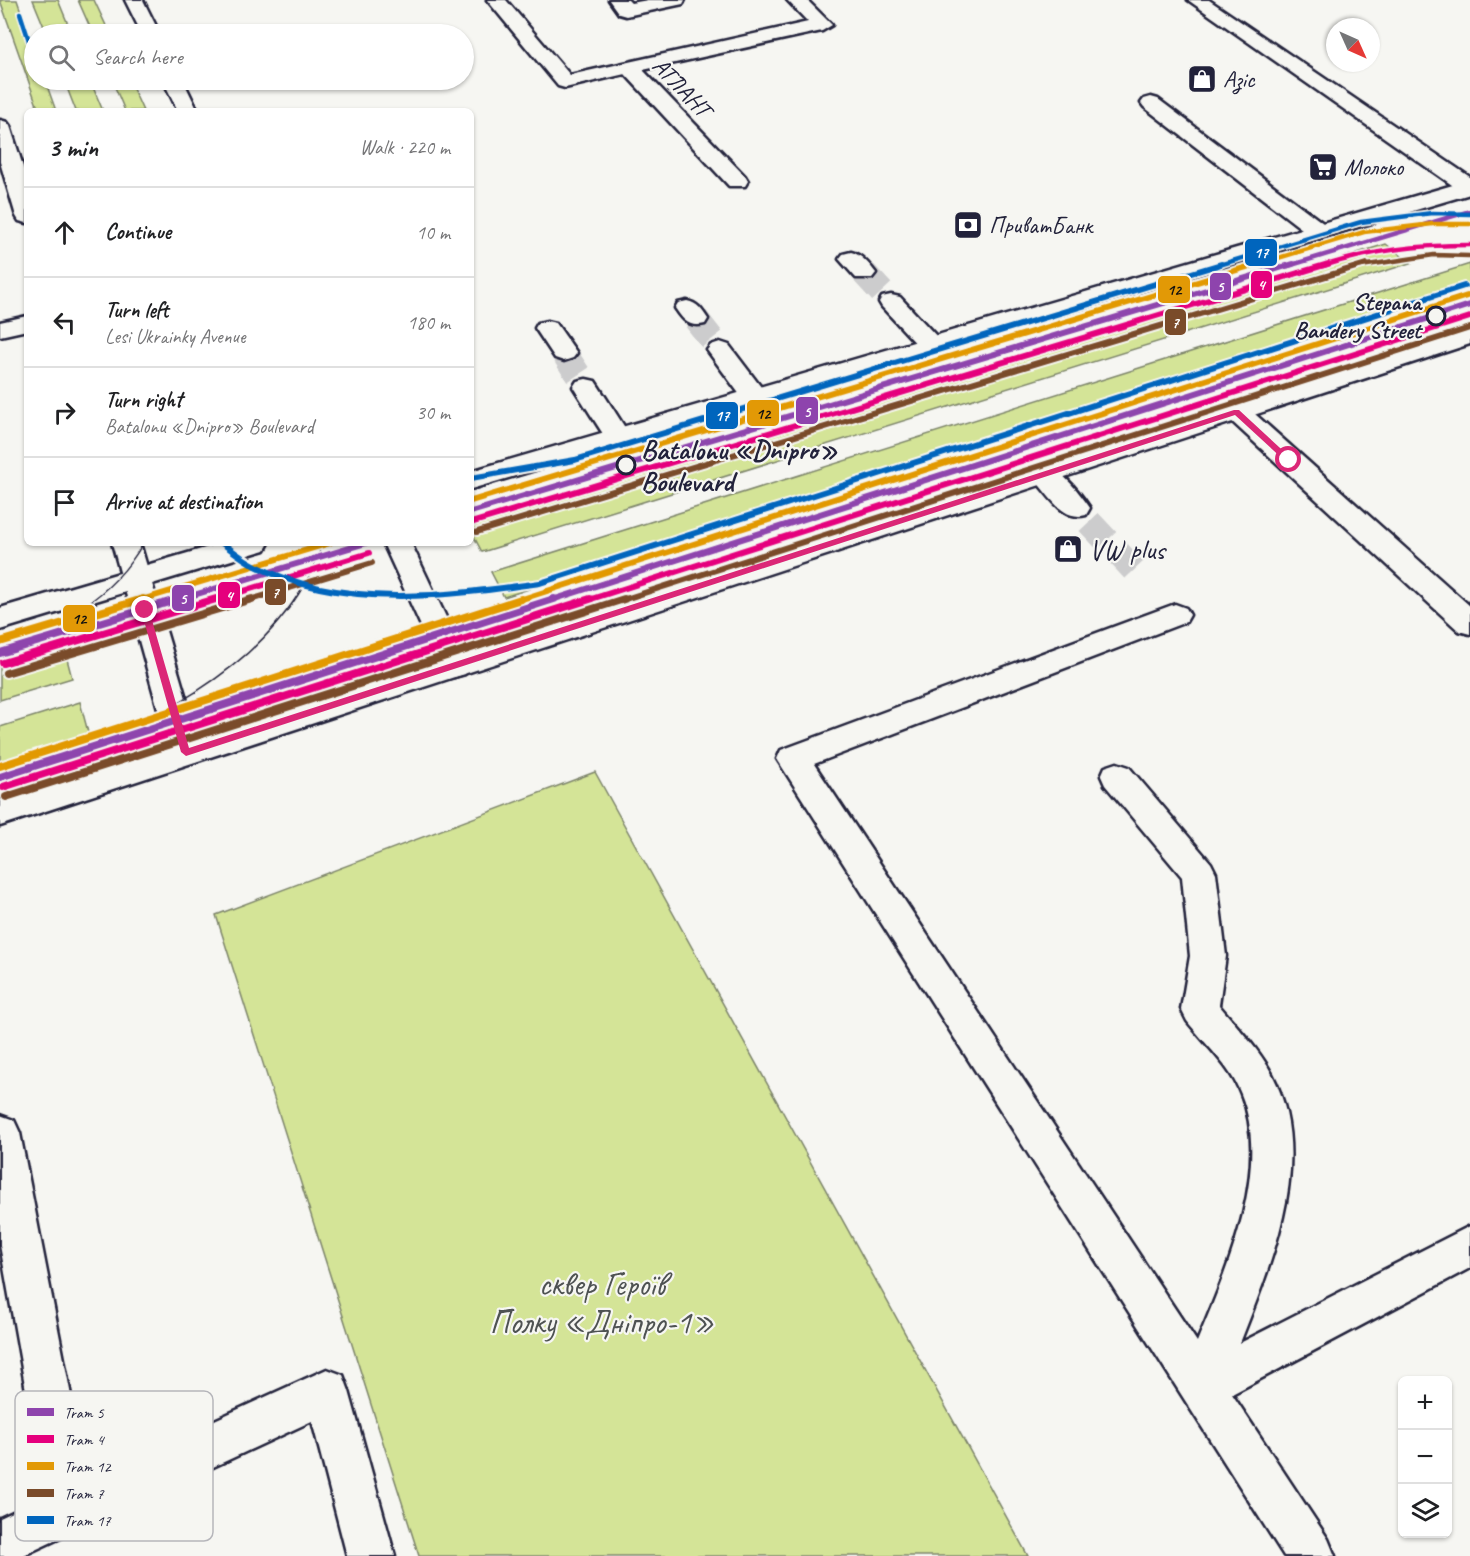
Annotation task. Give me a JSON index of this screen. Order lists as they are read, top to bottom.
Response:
{
  "streets": {
    "main road": ["АТЛАНТ"]
  },
  "parks": ["сквер Героїв Полку «Дніпро-1»"],
  "places": {
    "shop": ["Азіс", "VW plus"],
    "supermarket": ["Молоко"],
    "bank": ["ПриватБанк"],
    "other": ["Stepana Bandery Street", "Batalonu «Dnipro» Boulevard"]
  },
  "lines": [
    "tram line 17",
    "tram line 5",
    "tram line 12",
    "tram line 4",
    "tram line 7"
  ],
  "legend": [
    "Tram 5",
    "Tram 4",
    "Tram 12",
    "Tram 7",
    "Tram 17"
  ],
  "north": "bottom right",
  "page": {
    "search": "Search here",
    "heading": ["3 min", "Walk · 220 m"],
    "list": [
      ["Continue", "10 m"],
      ["Turn left", "Lesi Ukrainky Avenue", "180 m"],
      ["Turn right", "Batalonu «Dnipro» Boulevard", "30 m"],
      "Arrive at destination"
    ],
    "map_buttons": ["+", "−"]
  }
}
